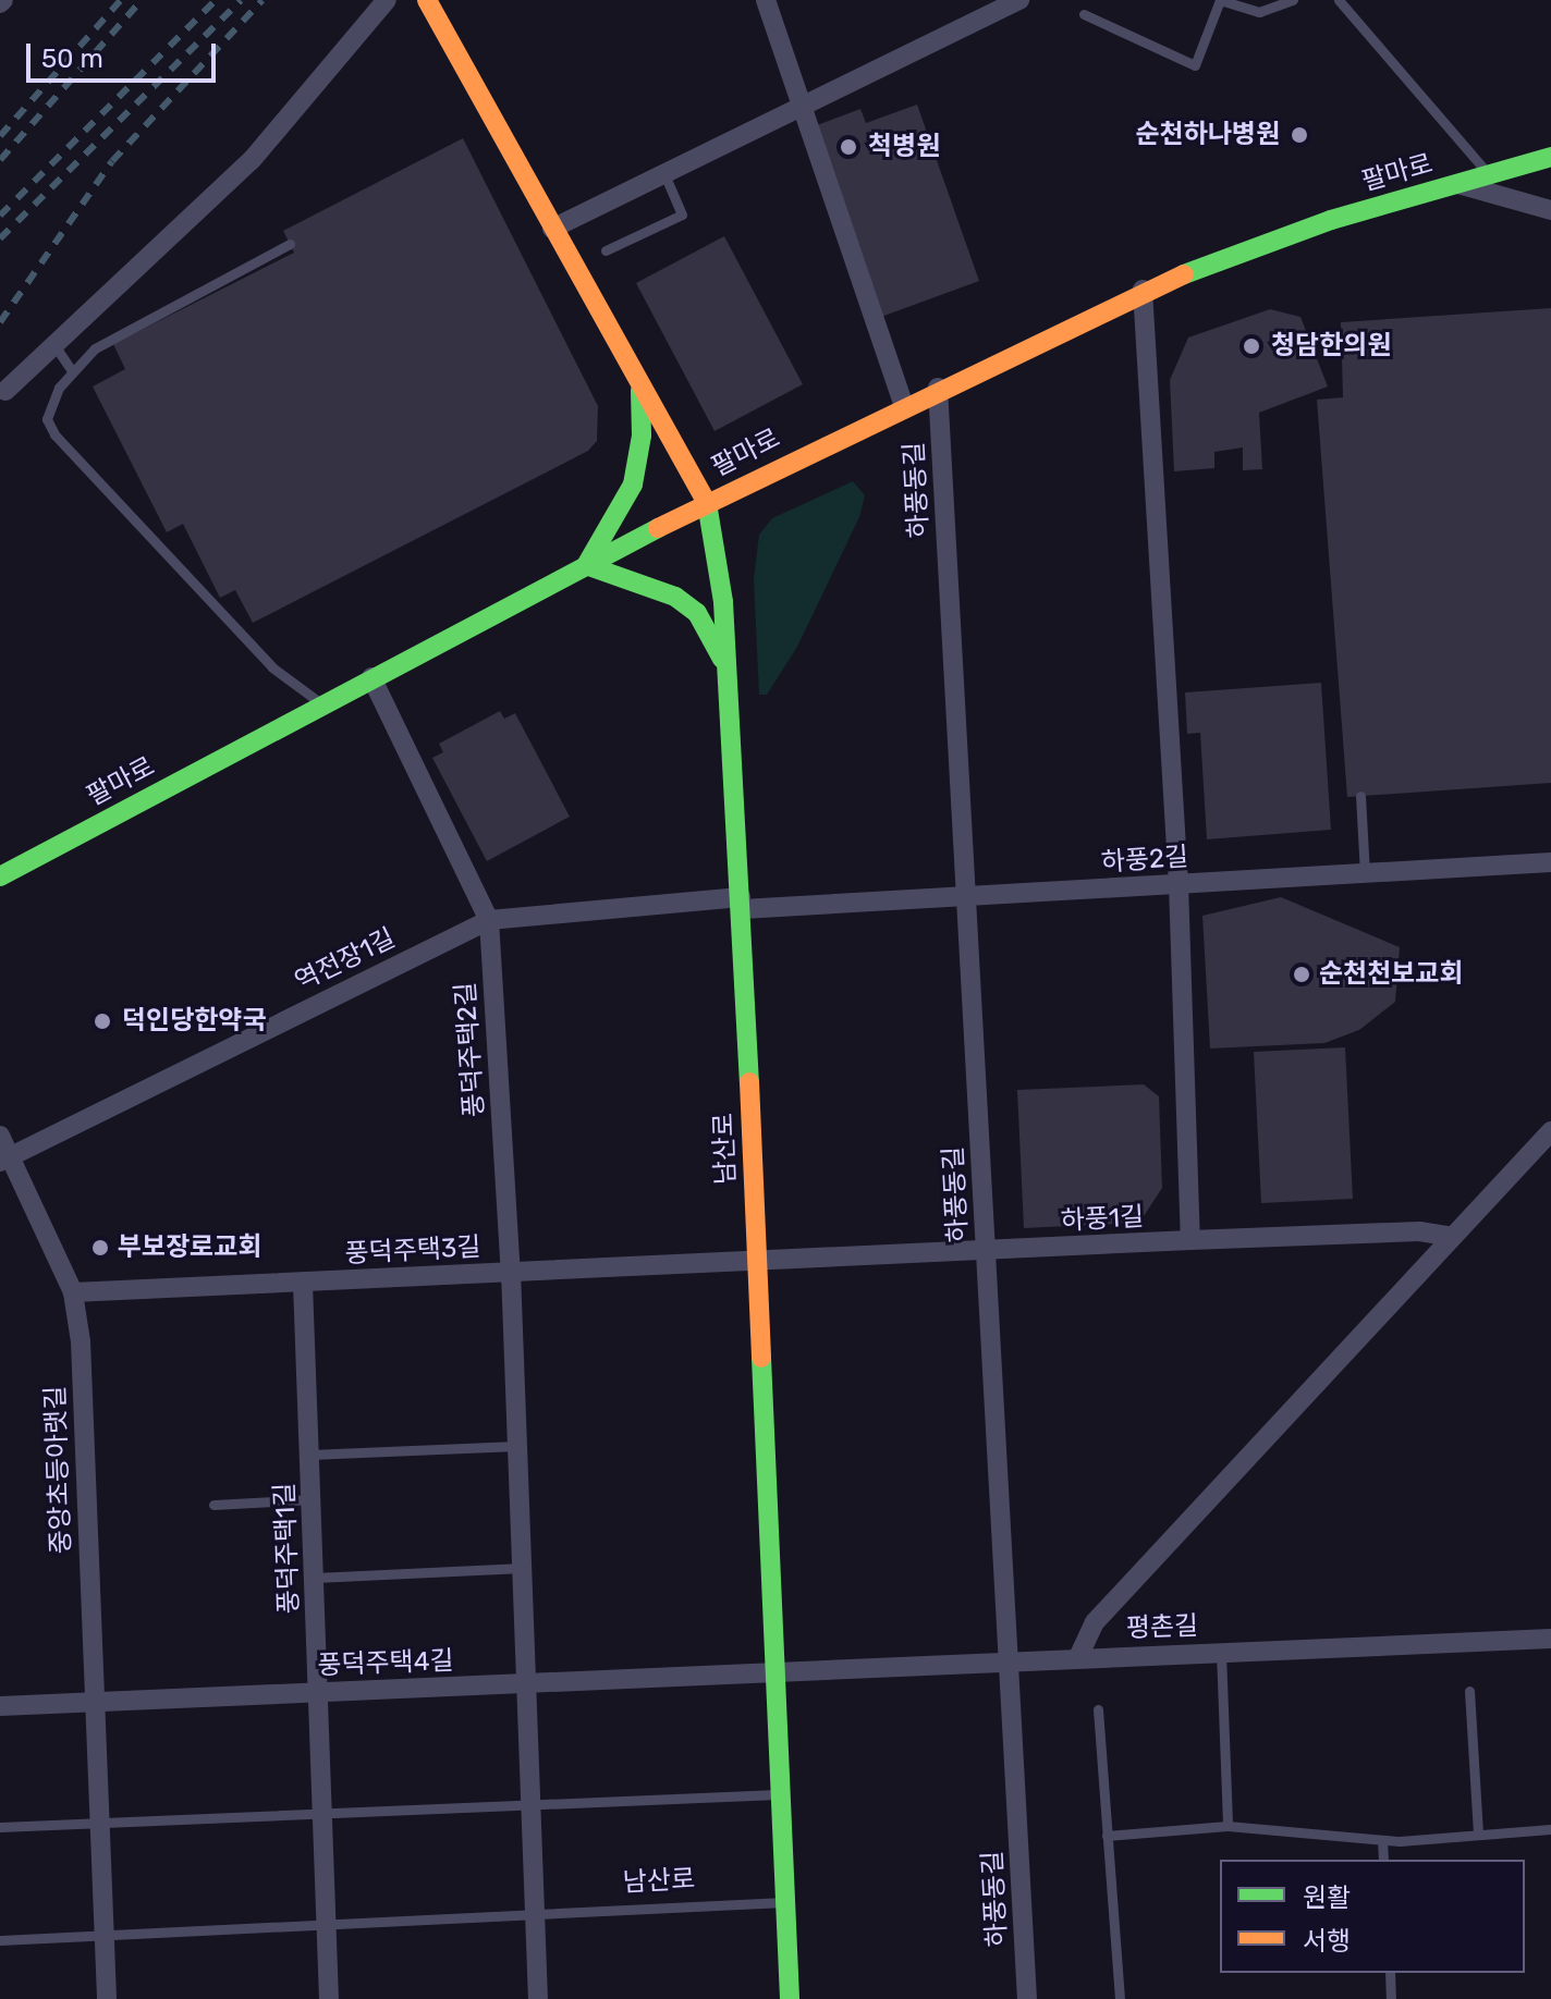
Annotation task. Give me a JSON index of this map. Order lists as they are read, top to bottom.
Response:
{
  "streets": {
    "street": [
      "팔마로",
      "하풍동길",
      "하풍2길",
      "역전장1길",
      "풍덕주택2길",
      "남산로",
      "하풍1길",
      "풍덕주택3길",
      "중앙초등아랫길",
      "풍덕주택1길",
      "평촌길",
      "풍덕주택4길"
    ]
  },
  "crossings": [
    ["팔마로", "하풍동길"],
    ["팔마로", "풍덕주택2길"],
    ["팔마로", "남산로"],
    ["하풍동길", "하풍2길"],
    ["하풍동길", "하풍1길"],
    ["하풍동길", "평촌길"],
    ["하풍2길", "역전장1길"],
    ["하풍2길", "남산로"],
    ["역전장1길", "풍덕주택2길"],
    ["역전장1길", "남산로"],
    ["역전장1길", "중앙초등아랫길"],
    ["풍덕주택2길", "남산로"],
    ["풍덕주택2길", "풍덕주택3길"],
    ["풍덕주택2길", "풍덕주택4길"],
    ["남산로", "하풍1길"],
    ["남산로", "풍덕주택3길"],
    ["남산로", "평촌길"],
    ["남산로", "풍덕주택4길"],
    ["하풍1길", "풍덕주택3길"],
    ["풍덕주택3길", "중앙초등아랫길"],
    ["풍덕주택3길", "풍덕주택1길"],
    ["중앙초등아랫길", "풍덕주택4길"],
    ["풍덕주택1길", "풍덕주택4길"],
    ["평촌길", "풍덕주택4길"]
  ],
  "places": [
    "순천하나병원",
    "척병원",
    "청담한의원",
    "순천천보교회",
    "덕인당한약국",
    "부보장로교회"
  ],
  "legend": ["원활", "서행"],
  "scale_bar": "50 m"
}
